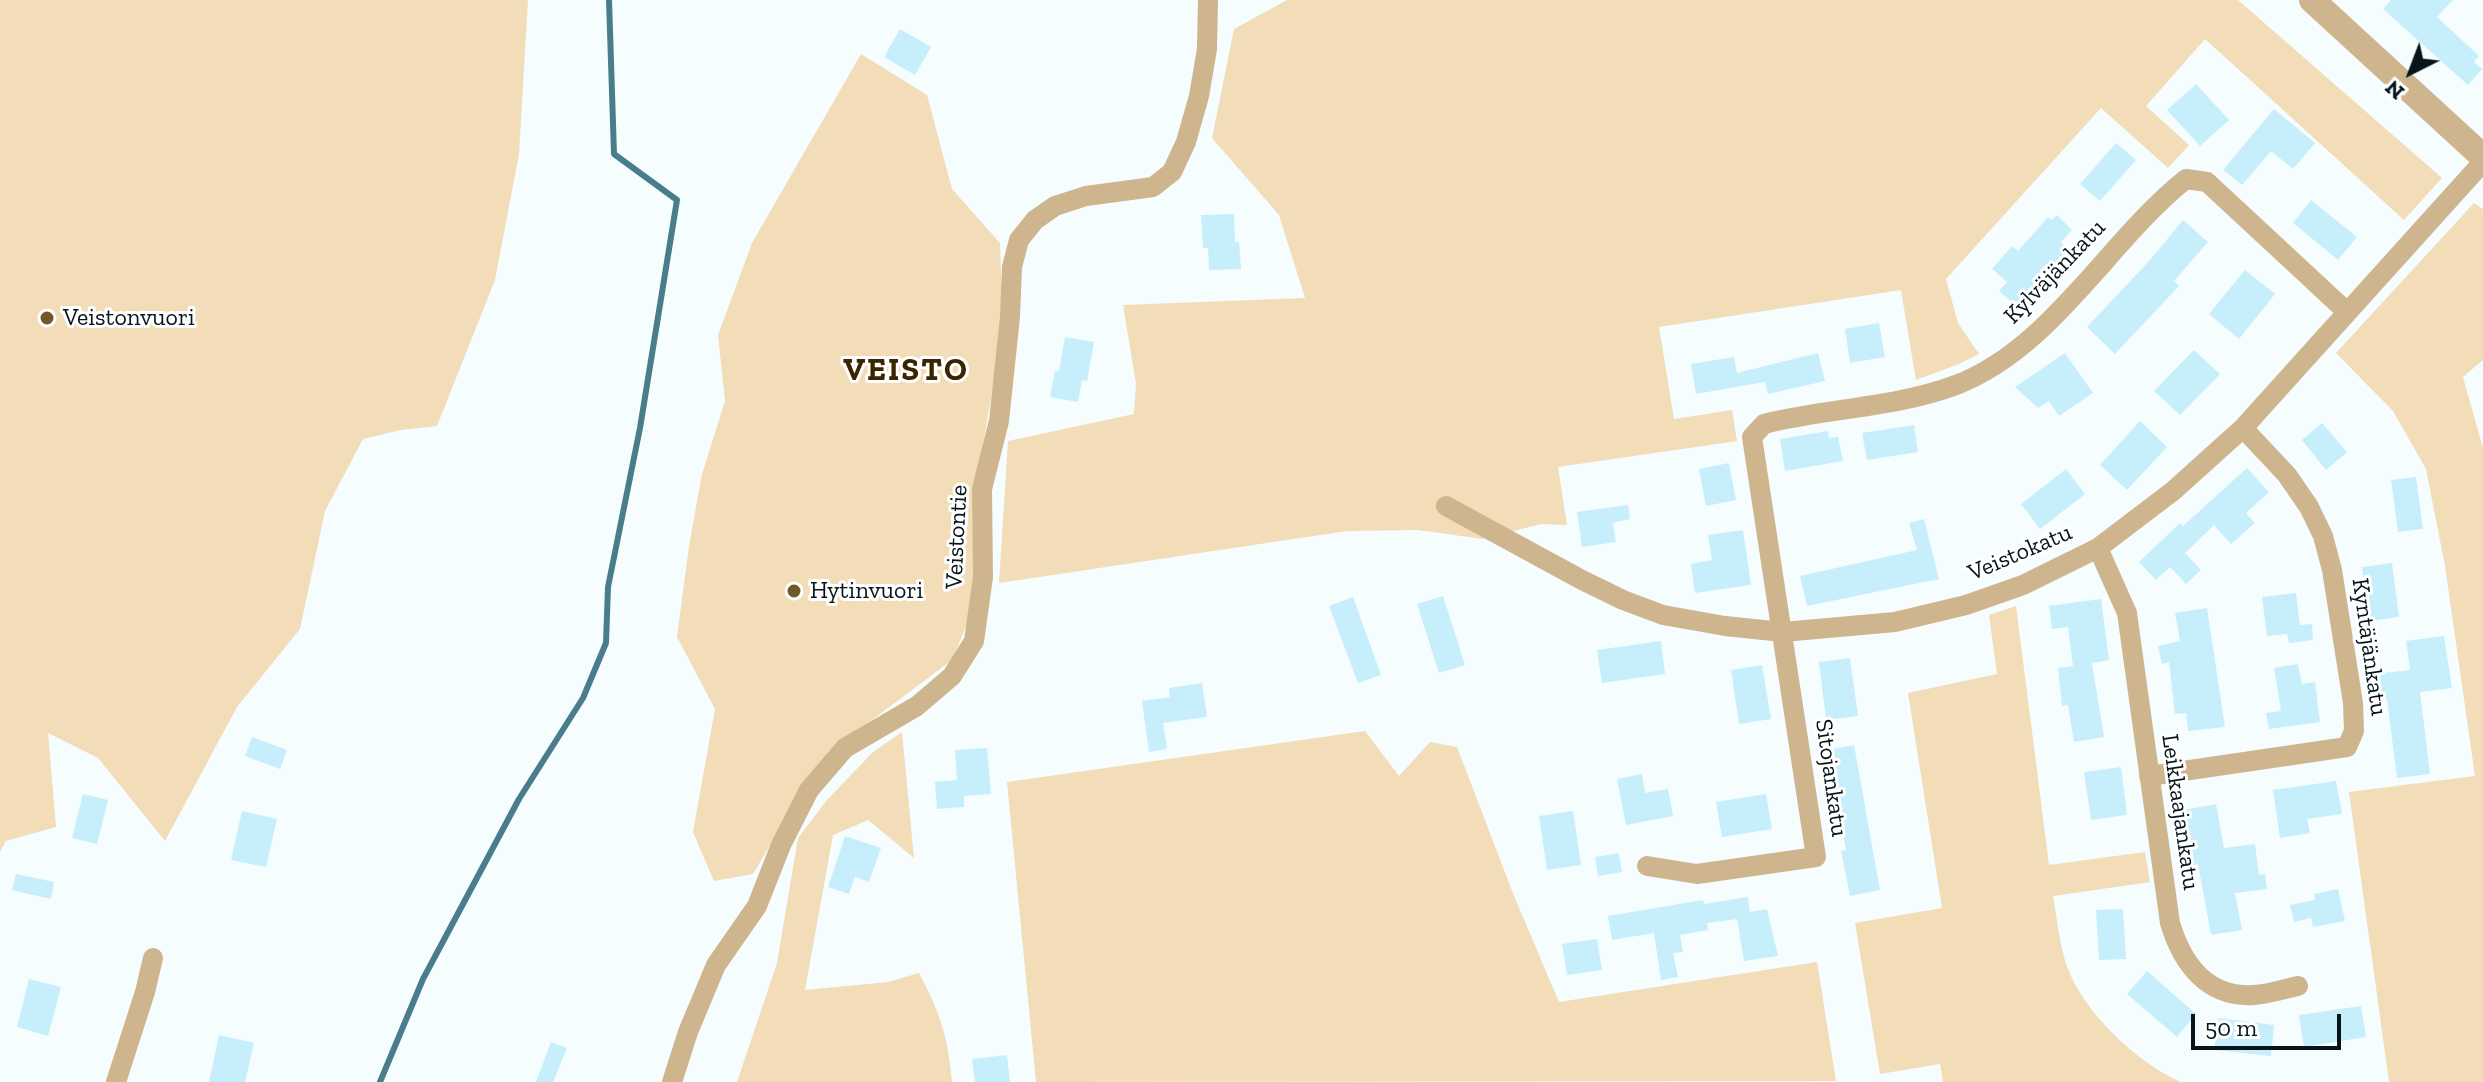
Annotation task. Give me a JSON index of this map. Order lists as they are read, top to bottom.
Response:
{
  "streets": {
    "street": [
      "Kylväjänkatu",
      "Veistontie",
      "Veistokatu",
      "Kyntäjänkatu",
      "Sitojankatu",
      "Leikkaajankatu"
    ]
  },
  "crossings": [
    ["Kylväjänkatu", "Veistokatu"],
    ["Kylväjänkatu", "Sitojankatu"],
    ["Veistokatu", "Kyntäjänkatu"],
    ["Veistokatu", "Sitojankatu"],
    ["Veistokatu", "Leikkaajankatu"],
    ["Kyntäjänkatu", "Leikkaajankatu"]
  ],
  "districts": ["VEISTO"],
  "places": ["Veistonvuori", "Hytinvuori"],
  "scale_bar": "50 m",
  "north": "bottom left"
}
